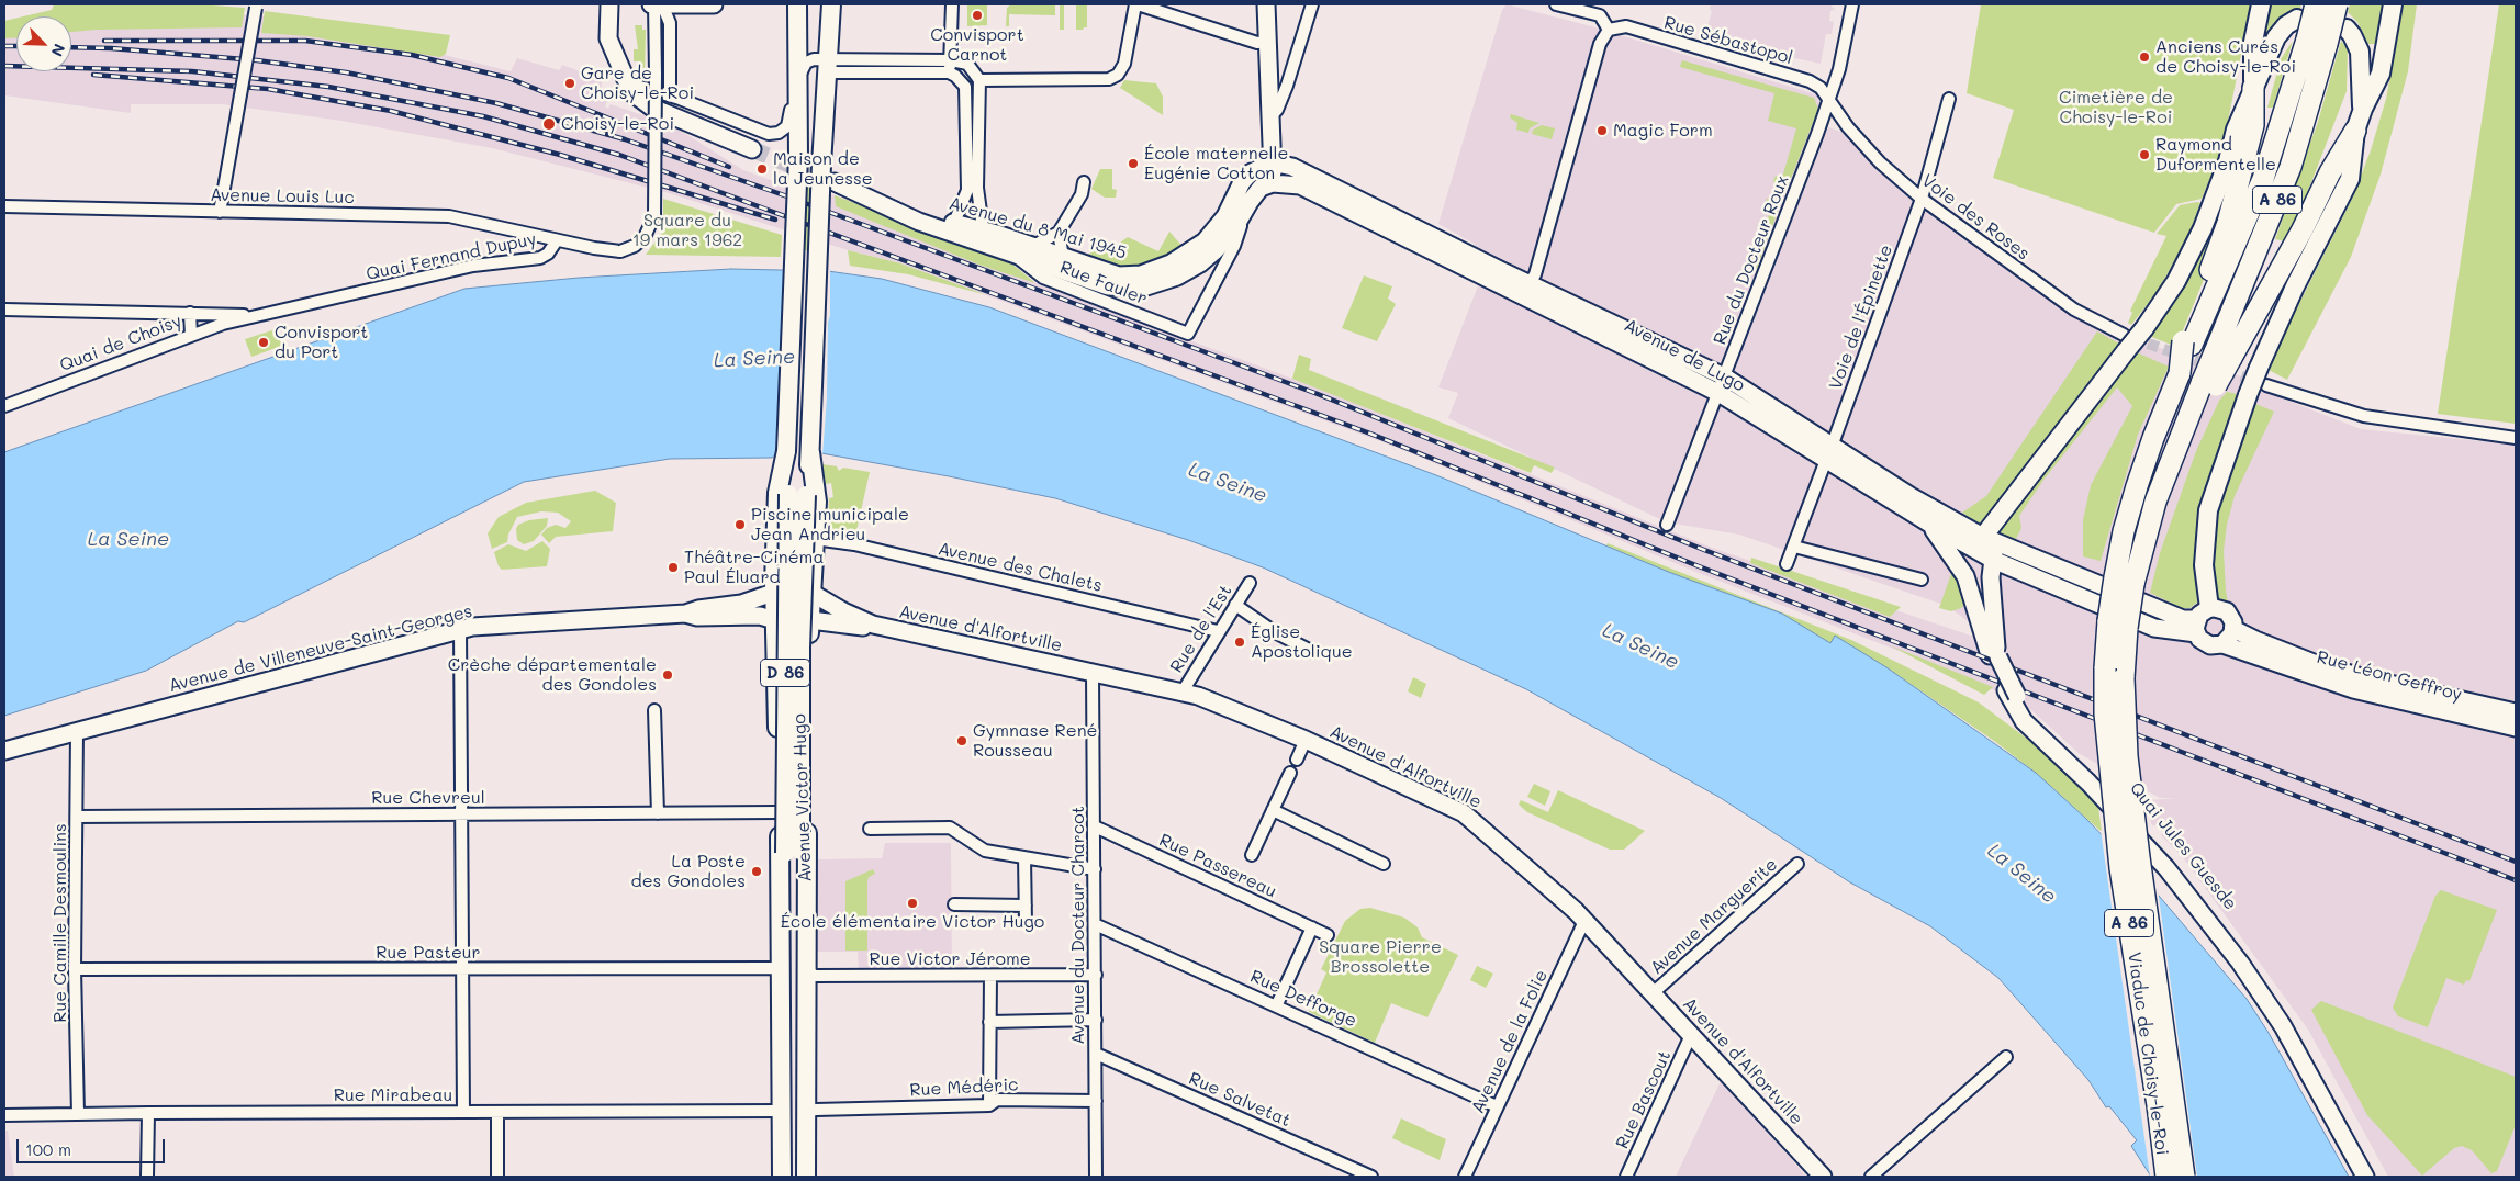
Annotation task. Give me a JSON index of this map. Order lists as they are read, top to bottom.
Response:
{
  "streets": {
    "highway": ["A 86", "Viaduc de Choisy-le-Roi"],
    "main road": [
      "Avenue du 8 Mai 1945",
      "Avenue de Lugo",
      "Avenue d'Alfortville",
      "Avenue de Villeneuve-Saint-Georges",
      "D 86",
      "Rue Léon Geffroy",
      "Avenue Victor Hugo",
      "Quai Jules Guesde"
    ],
    "street": [
      "Rue Sébastopol",
      "Avenue Louis Luc",
      "Voie des Roses",
      "Quai Fernand Dupuy",
      "Rue du Docteur Roux",
      "Rue Fauler",
      "Voie de l'Épinette",
      "Quai de Choisy",
      "Avenue des Chalets",
      "Rue de l'Est",
      "Rue Chevreul",
      "Rue Passereau",
      "Avenue Marguerite",
      "Rue Camille Desmoulins",
      "Avenue du Docteur Charcot",
      "Rue Pasteur",
      "Rue Victor Jérome",
      "Rue Defforge",
      "Avenue de la Folie",
      "Rue Médéric",
      "Rue Mirabeau",
      "Rue Salvetat",
      "Rue Bascout"
    ]
  },
  "crossings": [
    ["Rue Sébastopol", "Voie des Roses"],
    ["Rue Sébastopol", "Rue du Docteur Roux"],
    ["Avenue Louis Luc", "Quai Fernand Dupuy"],
    ["A 86", "Avenue de Lugo"],
    ["A 86", "Viaduc de Choisy-le-Roi"],
    ["Voie des Roses", "Rue du Docteur Roux"],
    ["Voie des Roses", "Voie de l'Épinette"],
    ["Avenue du 8 Mai 1945", "Rue Fauler"],
    ["Avenue du 8 Mai 1945", "Avenue de Lugo"],
    ["Quai Fernand Dupuy", "Quai de Choisy"],
    ["Rue du Docteur Roux", "Avenue de Lugo"],
    ["Voie de l'Épinette", "Avenue de Lugo"],
    ["Avenue de Lugo", "Quai Jules Guesde"],
    ["Avenue des Chalets", "Rue de l'Est"],
    ["Avenue des Chalets", "Avenue Victor Hugo"],
    ["Avenue d'Alfortville", "Rue de l'Est"],
    ["Avenue d'Alfortville", "Avenue de Villeneuve-Saint-Georges"],
    ["Avenue d'Alfortville", "Avenue Victor Hugo"],
    ["Avenue d'Alfortville", "Avenue Marguerite"],
    ["Avenue d'Alfortville", "Avenue du Docteur Charcot"],
    ["Avenue d'Alfortville", "Avenue de la Folie"],
    ["Avenue d'Alfortville", "Rue Bascout"],
    ["Avenue de Villeneuve-Saint-Georges", "Avenue Victor Hugo"],
    ["Avenue de Villeneuve-Saint-Georges", "Rue Camille Desmoulins"],
    ["D 86", "Avenue Victor Hugo"],
    ["Rue Chevreul", "Avenue Victor Hugo"],
    ["Rue Chevreul", "Rue Camille Desmoulins"],
    ["Avenue Victor Hugo", "Rue Pasteur"],
    ["Avenue Victor Hugo", "Rue Victor Jérome"],
    ["Avenue Victor Hugo", "Rue Médéric"],
    ["Avenue Victor Hugo", "Rue Mirabeau"],
    ["Rue Passereau", "Avenue du Docteur Charcot"],
    ["Rue Camille Desmoulins", "Rue Pasteur"],
    ["Rue Camille Desmoulins", "Rue Mirabeau"],
    ["Avenue du Docteur Charcot", "Rue Victor Jérome"],
    ["Avenue du Docteur Charcot", "Rue Defforge"],
    ["Avenue du Docteur Charcot", "Rue Médéric"],
    ["Avenue du Docteur Charcot", "Rue Salvetat"],
    ["Rue Defforge", "Avenue de la Folie"]
  ],
  "water": ["La Seine"],
  "parks": ["Cimetière de Choisy-le-Roi", "Square du 19 mars 1962", "Square Pierre Brossolette"],
  "places": [
    "Convisport Carnot",
    "Anciens Curés de Choisy-le-Roi",
    "Gare de Choisy-le-Roi",
    "Choisy-le-Roi",
    "Magic Form",
    "Raymond Duformentelle",
    "École maternelle Eugénie Cotton",
    "Maison de la Jeunesse",
    "Convisport du Port",
    "Piscine municipale Jean Andrieu",
    "Théâtre-Cinéma Paul Éluard",
    "Église Apostolique",
    "Crèche départementale des Gondoles",
    "Gymnase René Rousseau",
    "La Poste des Gondoles",
    "École élémentaire Victor Hugo"
  ],
  "scale_bar": "100 m",
  "north": "bottom right"
}
